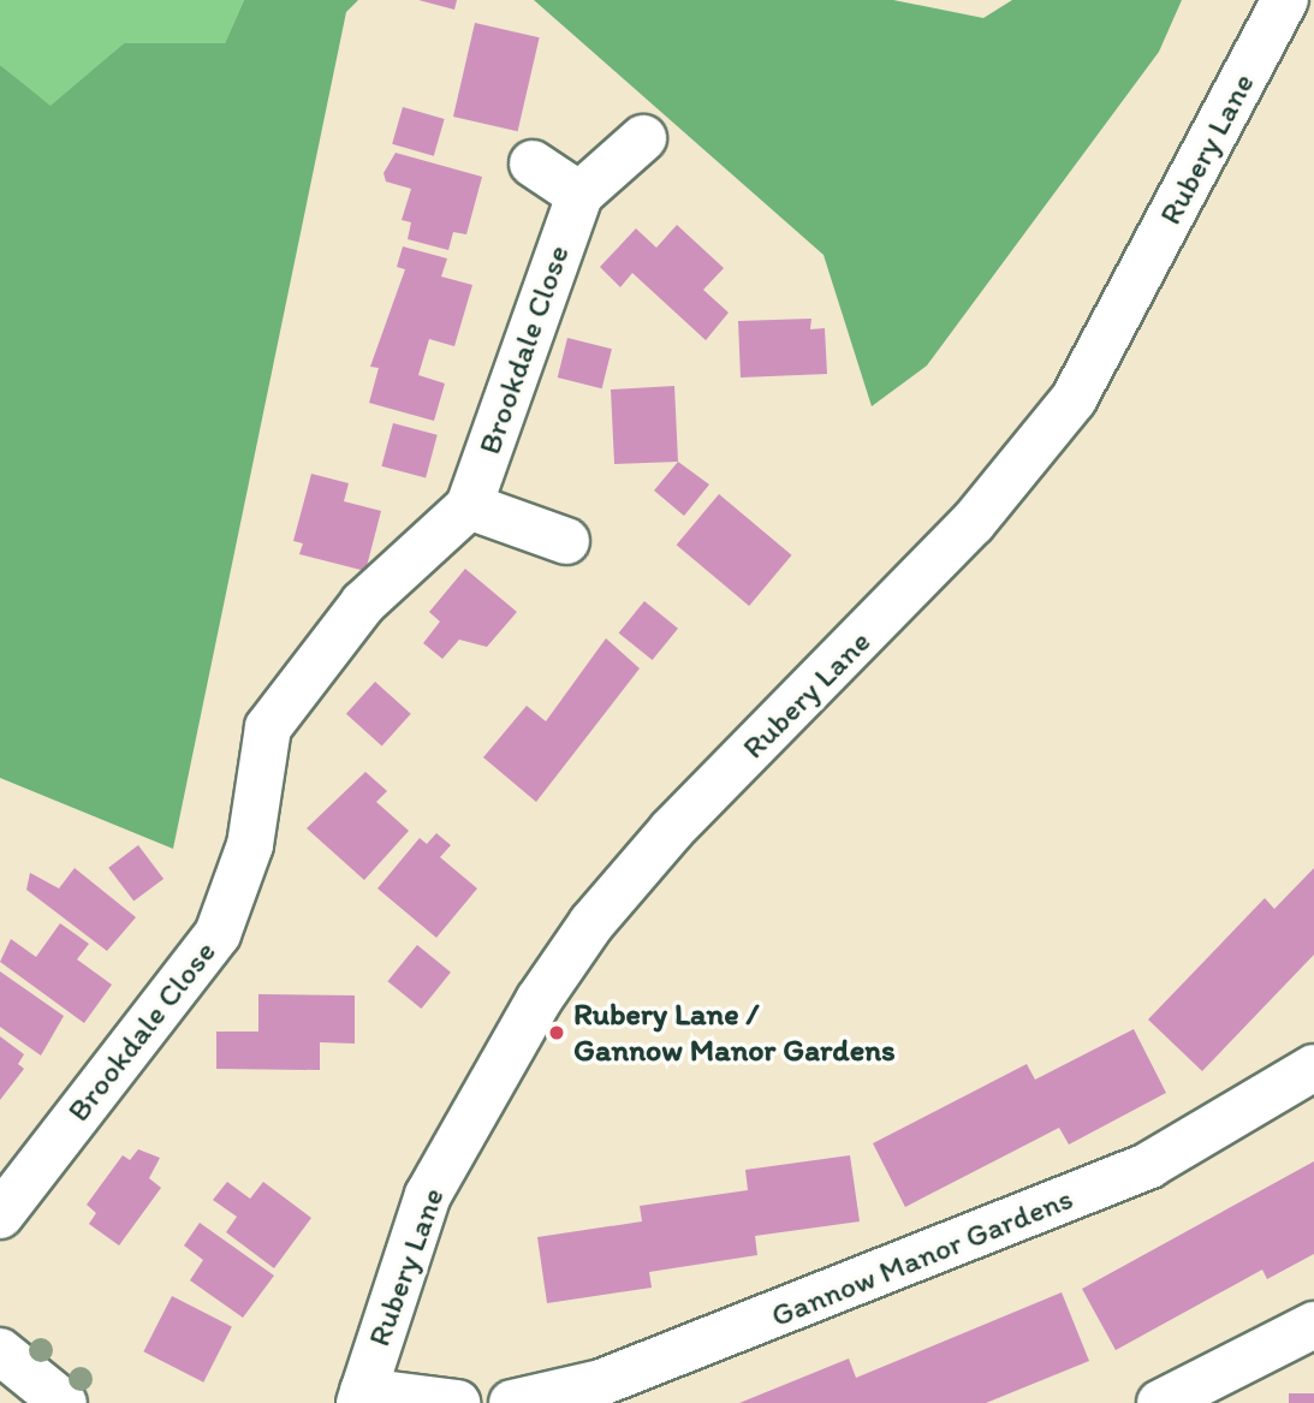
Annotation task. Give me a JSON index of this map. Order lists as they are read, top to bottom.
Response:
{
  "streets": {
    "street": ["Rubery Lane", "Brookdale Close", "Gannow Manor Gardens"]
  },
  "places": ["Rubery Lane / Gannow Manor Gardens"]
}
